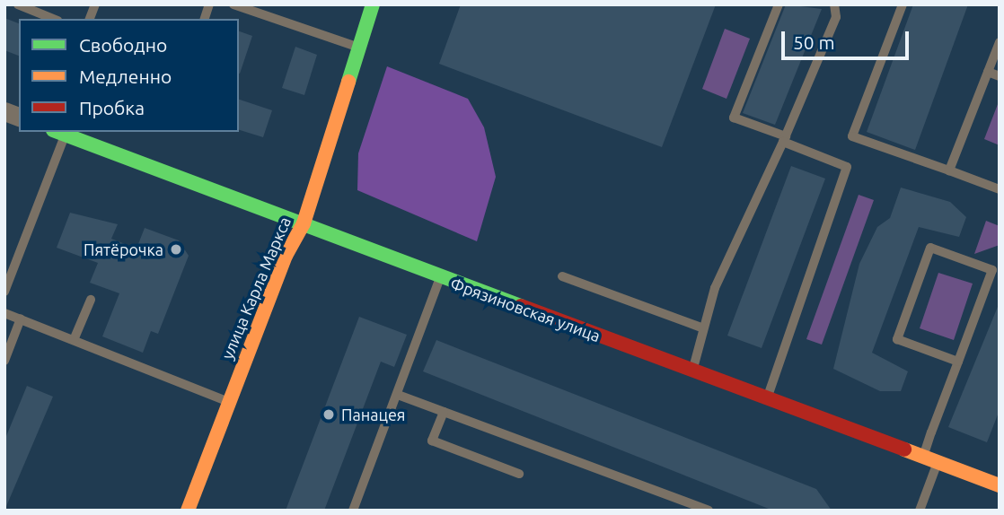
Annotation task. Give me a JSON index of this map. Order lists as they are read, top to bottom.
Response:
{
  "streets": {
    "street": ["улица Карла Маркса", "Фрязиновская улица"]
  },
  "crossings": [
    ["улица Карла Маркса", "Фрязиновская улица"]
  ],
  "places": ["Пятёрочка", "Панацея"],
  "legend": ["Свободно", "Медленно", "Пробка"],
  "scale_bar": "50 m"
}
